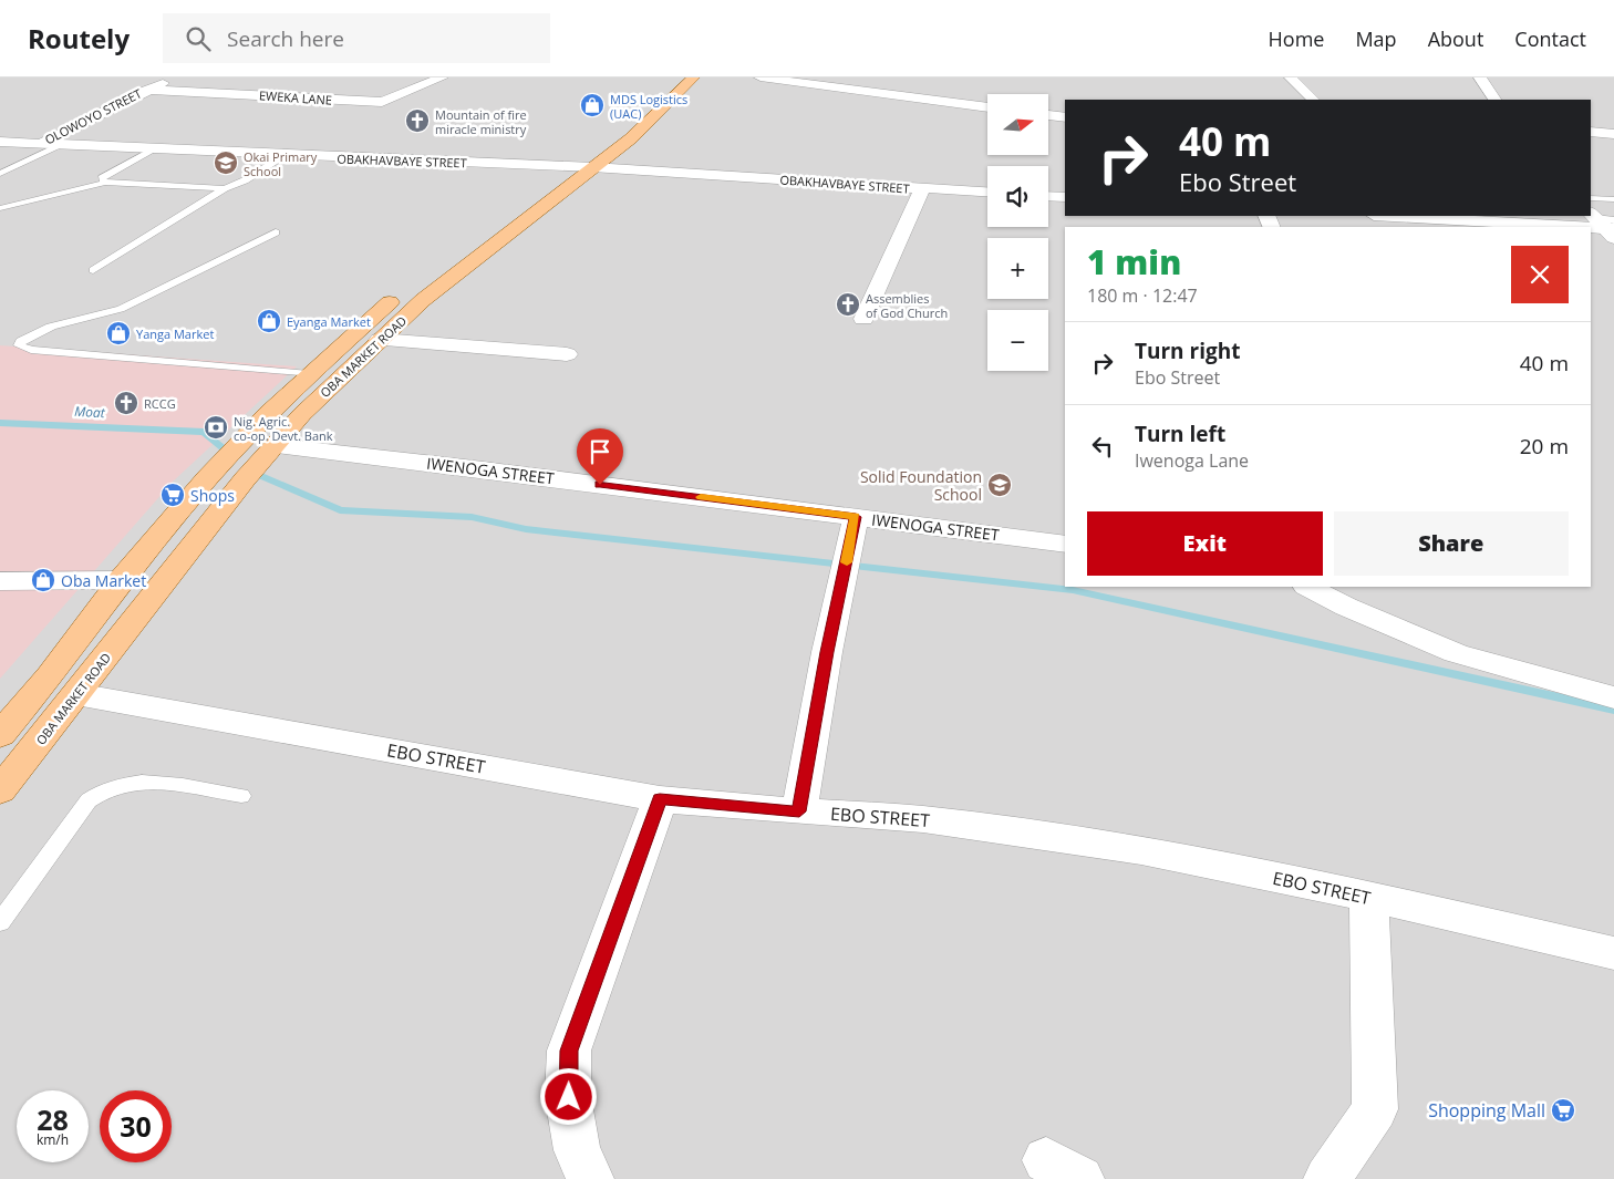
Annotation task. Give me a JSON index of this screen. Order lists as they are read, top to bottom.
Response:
{
  "streets": {
    "main road": ["OBA MARKET ROAD"],
    "street": [
      "EWEKA LANE",
      "OLOWOYO STREET",
      "OBAKHAVBAYE STREET",
      "IWENOGA STREET",
      "EBO STREET"
    ]
  },
  "crossings": [
    ["EWEKA LANE", "OLOWOYO STREET"],
    ["OLOWOYO STREET", "OBAKHAVBAYE STREET"],
    ["OBAKHAVBAYE STREET", "OBA MARKET ROAD"],
    ["OBA MARKET ROAD", "IWENOGA STREET"],
    ["OBA MARKET ROAD", "EBO STREET"]
  ],
  "water": ["Moat"],
  "places": {
    "shop": [
      "MDS Logistics (UAC)",
      "Eyanga Market",
      "Yanga Market",
      "Oba Market"
    ],
    "church": ["Mountain of fire miracle ministry", "Assemblies of God Church", "RCCG"],
    "school or university": ["Okai Primary School", "Solid Foundation School"],
    "bank": ["Nig. Agric. co-op. Devt. Bank"],
    "supermarket": ["Shops", "Shopping Mall"]
  },
  "north": "right",
  "page": {
    "header": "Routely",
    "search": "Search here",
    "nav": [
      "Home",
      "Map",
      "About",
      "Contact"
    ],
    "map_buttons": ["+", "−"],
    "turn": ["40 m", "Ebo Street"],
    "heading": ["1 min", "180 m · 12:47"],
    "list": [
      {
        "name": "Turn right",
        "note": "Ebo Street",
        "value": "40 m"
      },
      {
        "name": "Turn left",
        "note": "Iwenoga Lane",
        "value": "20 m"
      }
    ],
    "buttons": ["Exit", "Share"],
    "speed": "28 km/h",
    "limit": "30"
  }
}
